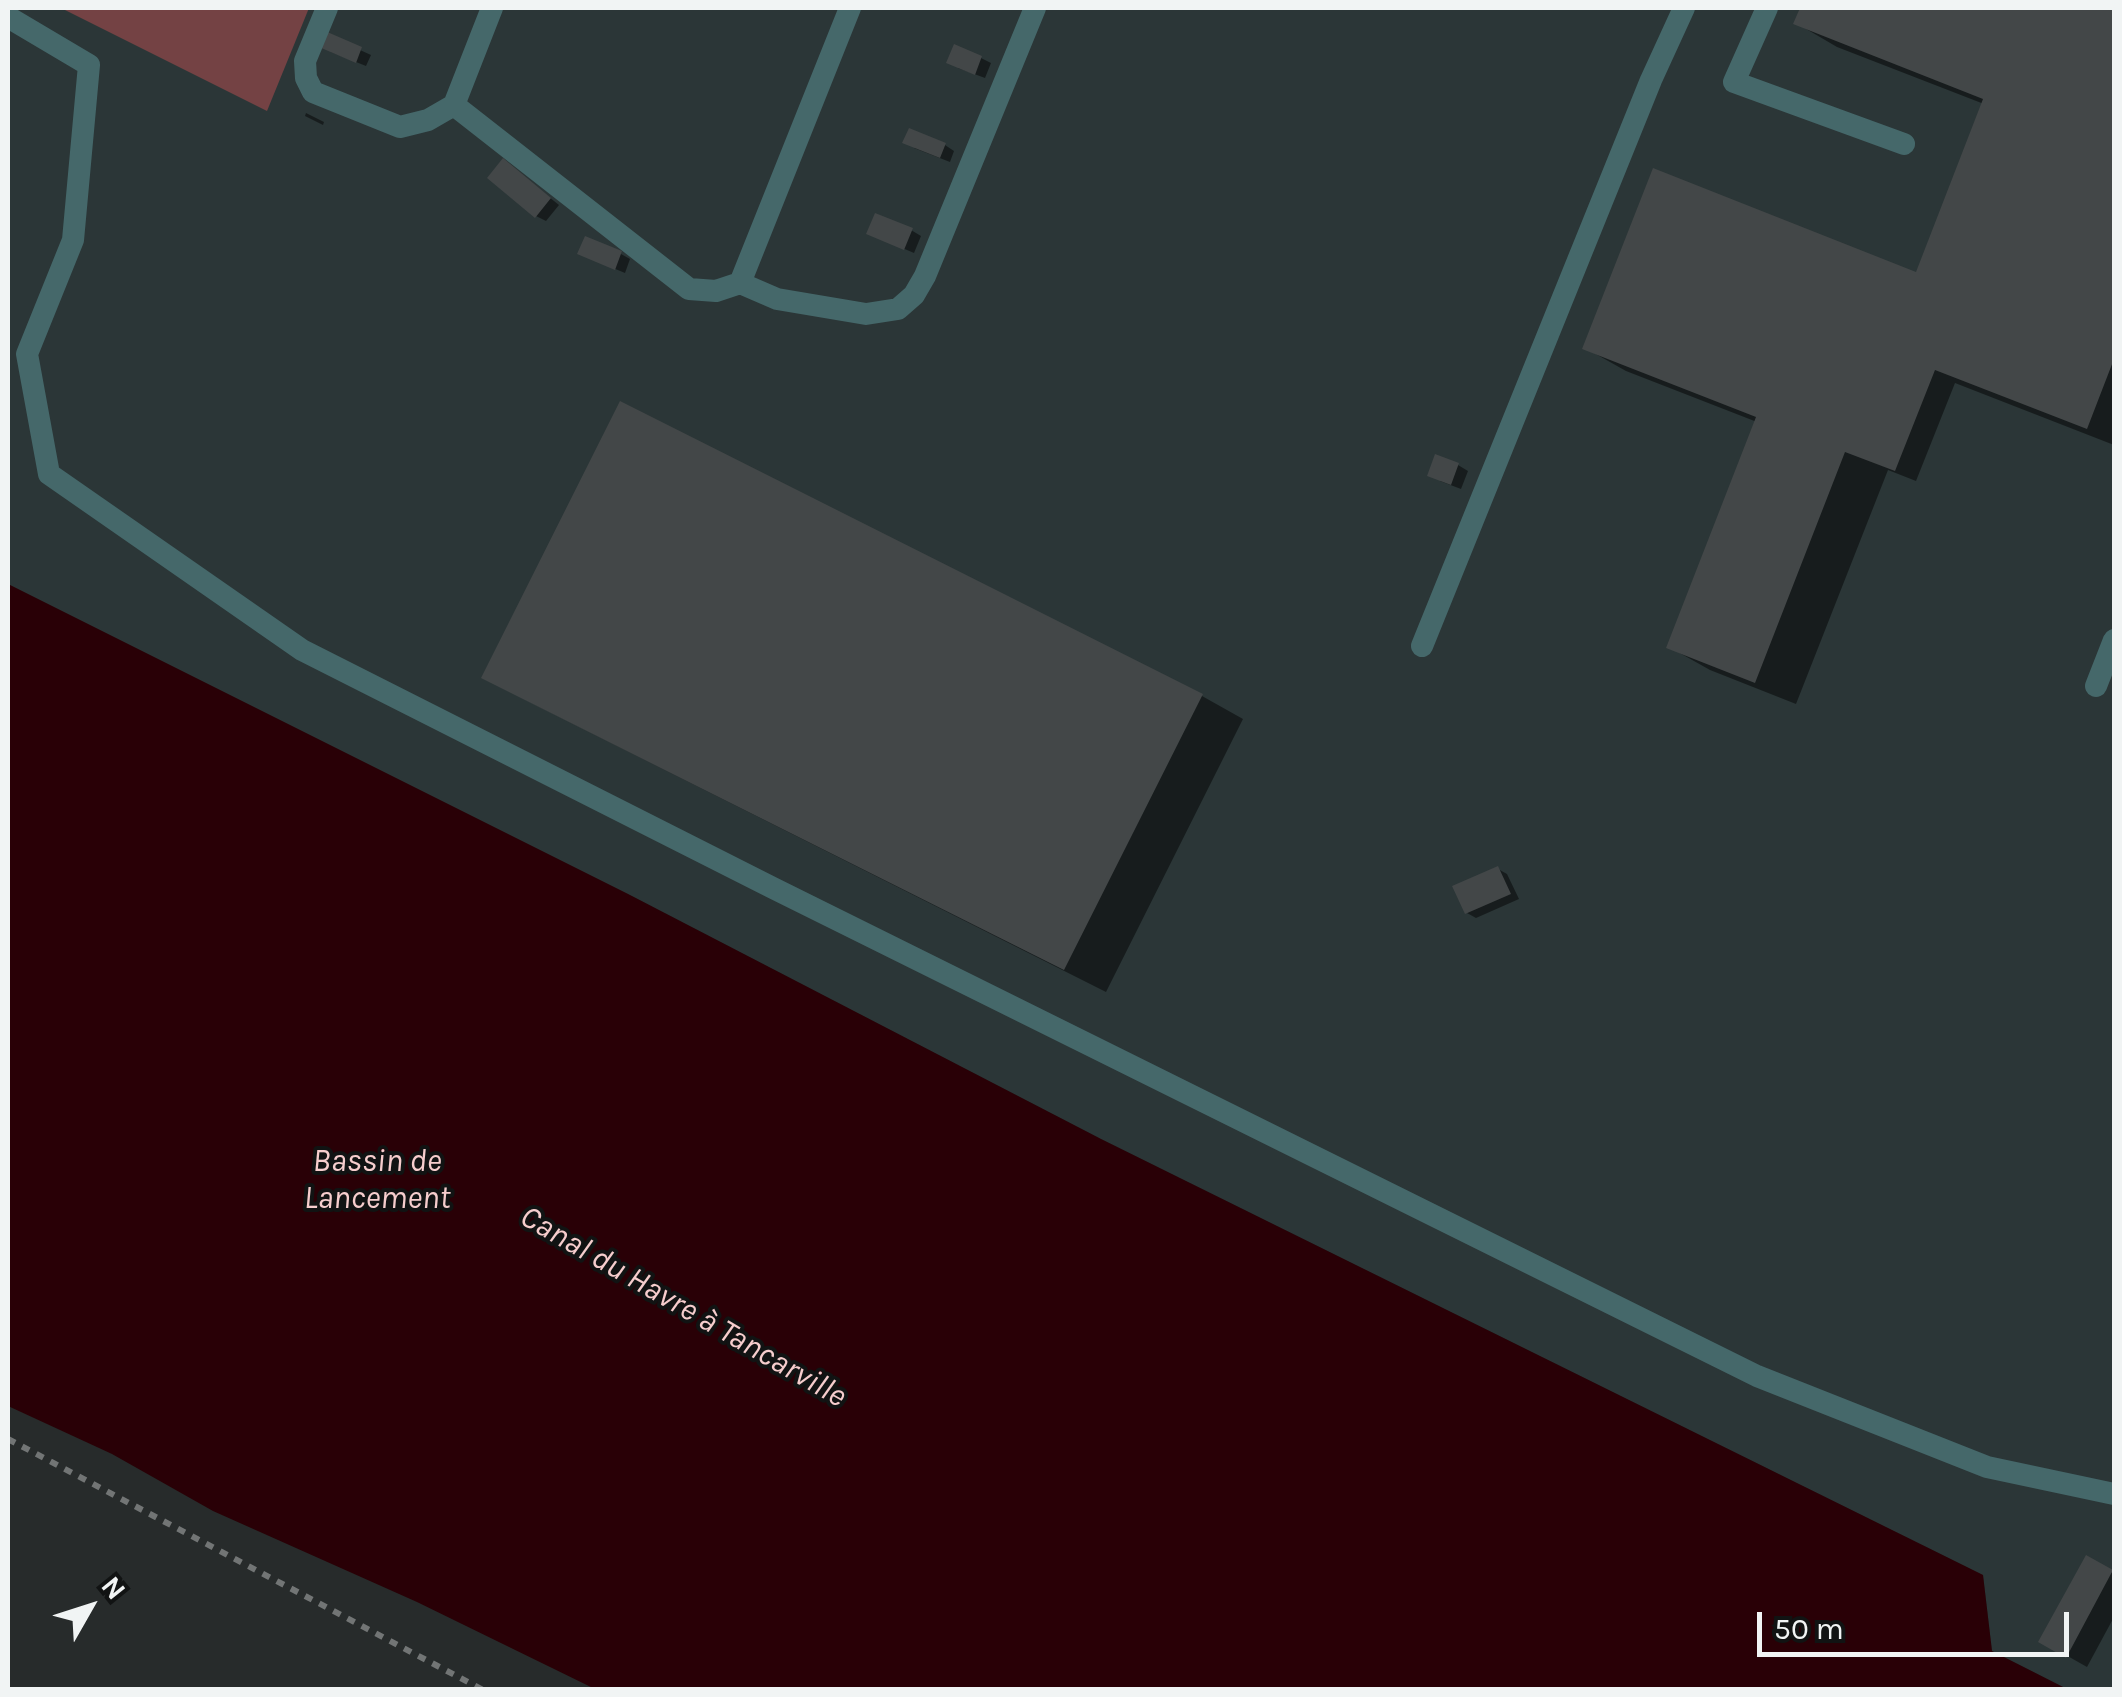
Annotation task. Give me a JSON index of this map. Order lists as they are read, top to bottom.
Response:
{
  "water": ["Bassin de Lancement", "Canal du Havre à Tancarville"],
  "scale_bar": "50 m",
  "north": "top right"
}
